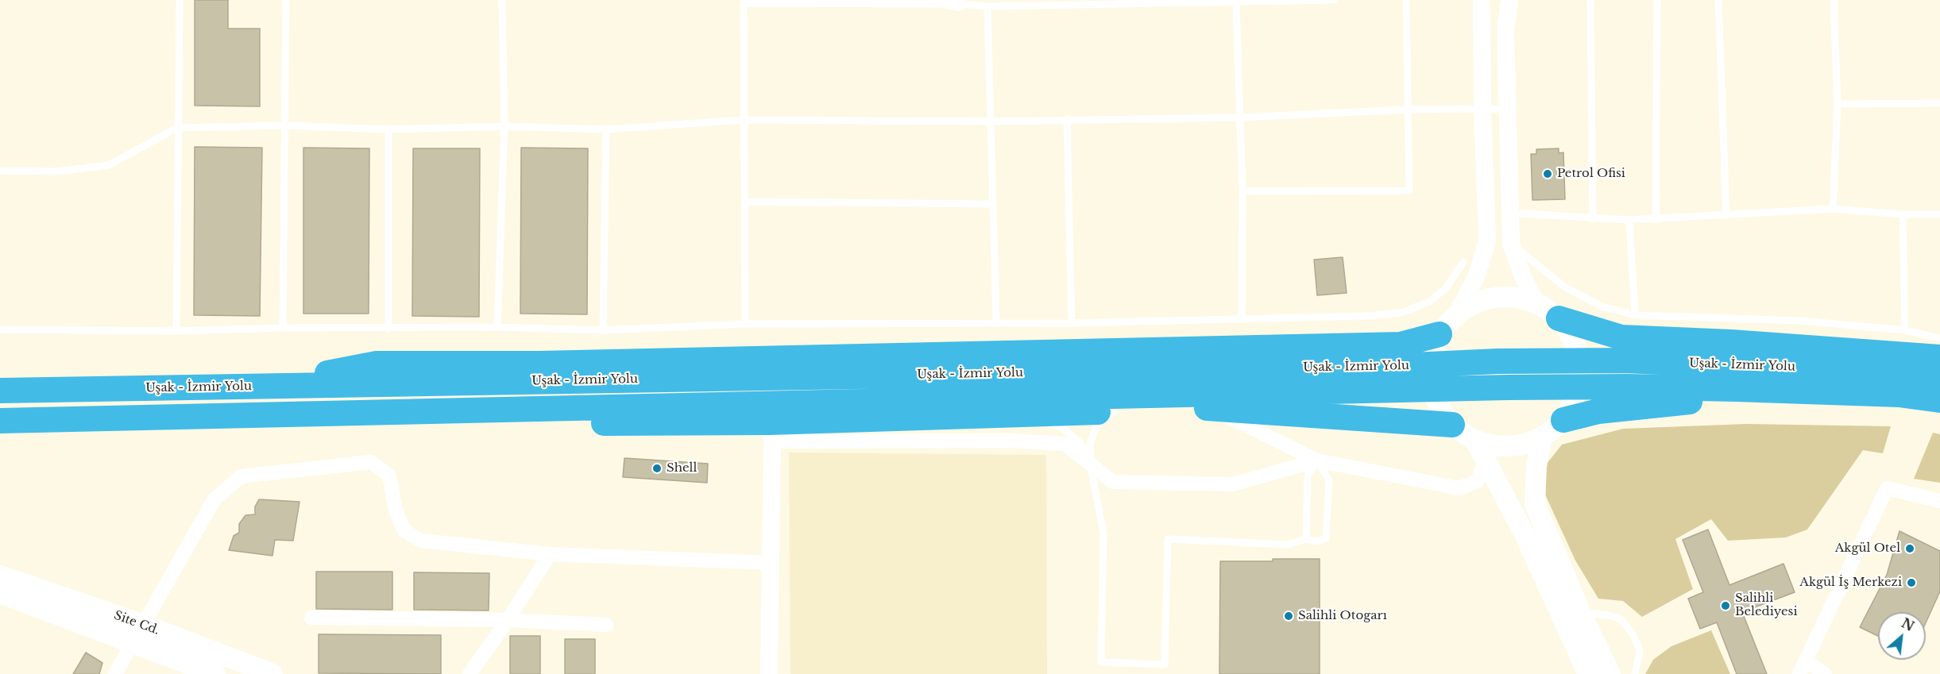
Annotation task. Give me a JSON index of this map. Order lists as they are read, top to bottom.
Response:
{
  "streets": {
    "highway": ["Uşak - İzmir Yolu"],
    "main road": ["Site Cd."]
  },
  "places": [
    "Petrol Ofisi",
    "Shell",
    "Akgül Otel",
    "Akgül İş Merkezi",
    "Salihli Belediyesi",
    "Salihli Otogarı"
  ],
  "north": "top right"
}
